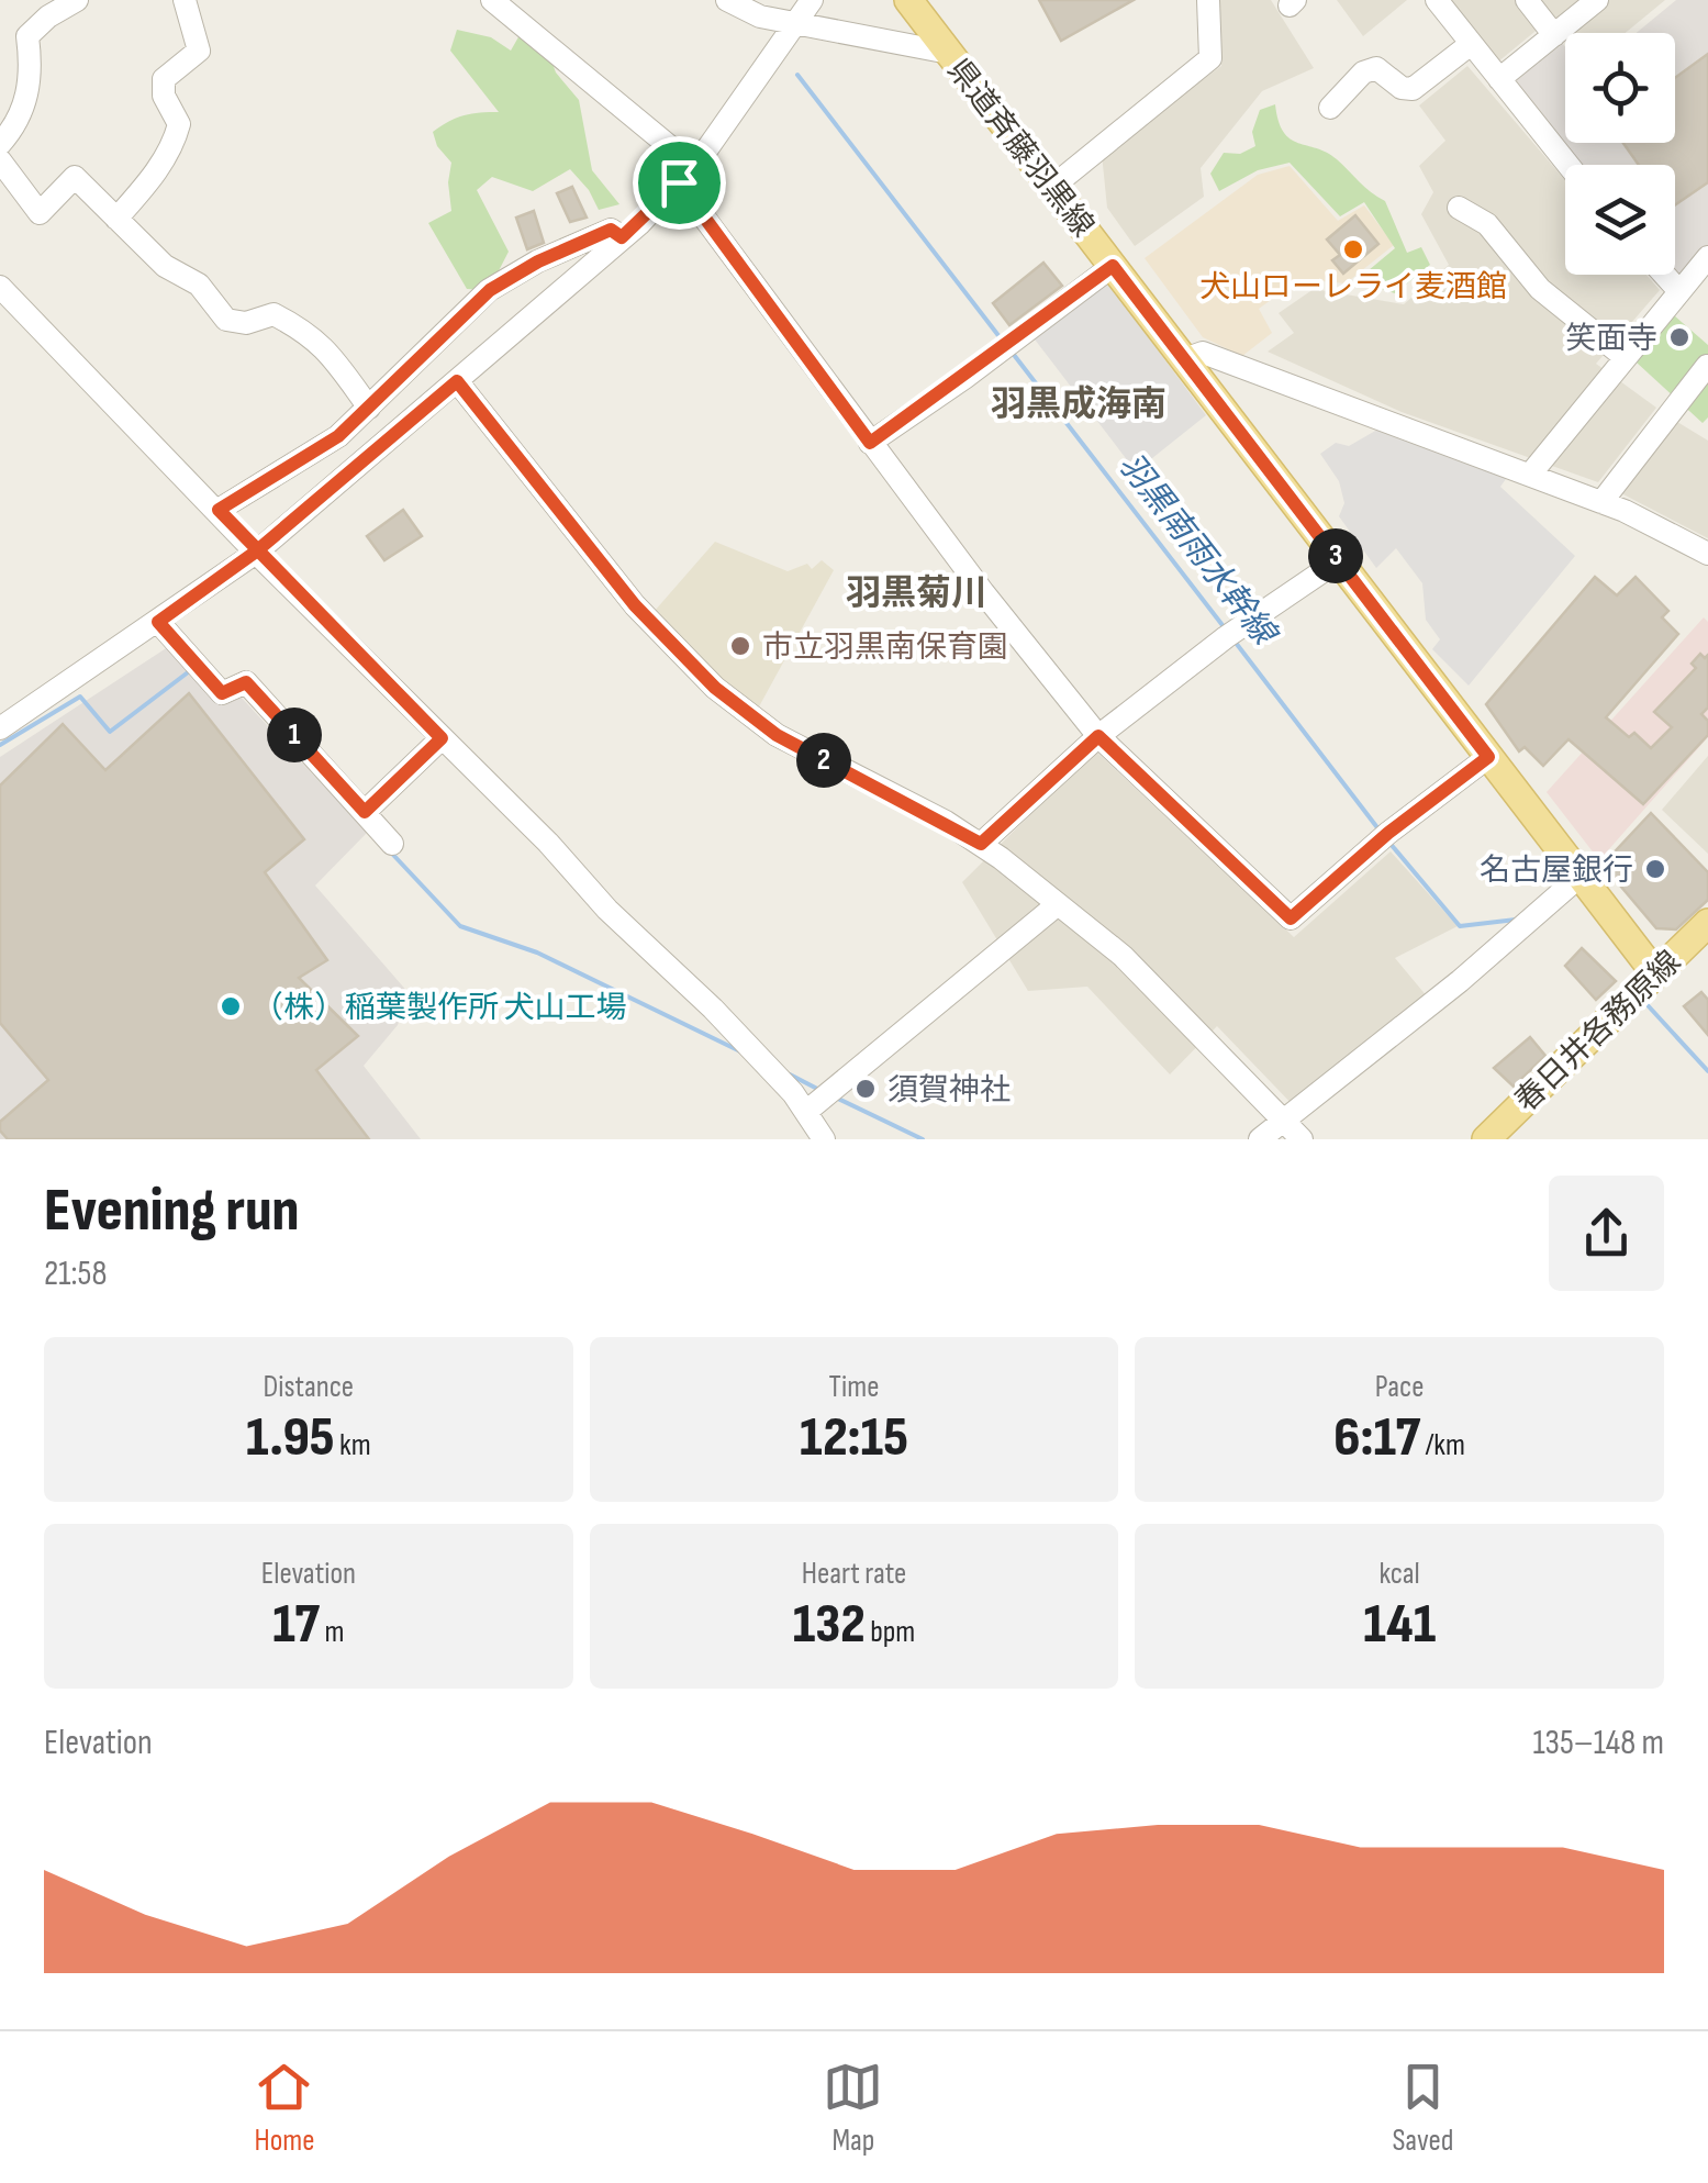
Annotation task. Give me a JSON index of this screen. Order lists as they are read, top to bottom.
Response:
{
  "streets": {
    "main road": ["県道斉藤羽黒線", "春日井各務原線"]
  },
  "crossings": [
    ["県道斉藤羽黒線", "春日井各務原線"]
  ],
  "districts": ["羽黒成海南", "羽黒菊川"],
  "water": ["羽黒南雨水幹線"],
  "places": [
    "犬山ローレライ麦酒館",
    "笑面寺",
    "市立羽黒南保育園",
    "名古屋銀行",
    "（株）稲葉製作所 犬山工場",
    "須賀神社"
  ],
  "page": {
    "pins": ["3", "1", "2"],
    "heading": ["Evening run", "21:58"],
    "stats": [
      ["Distance", "1.95 km"],
      ["Time", "12:15"],
      ["Pace", "6:17 /km"],
      ["Elevation", "17 m"],
      ["Heart rate", "132 bpm"],
      ["kcal", "141"]
    ],
    "chart": ["Elevation", "135–148 m"],
    "tabs": ["Home", "Map", "Saved"]
  }
}
